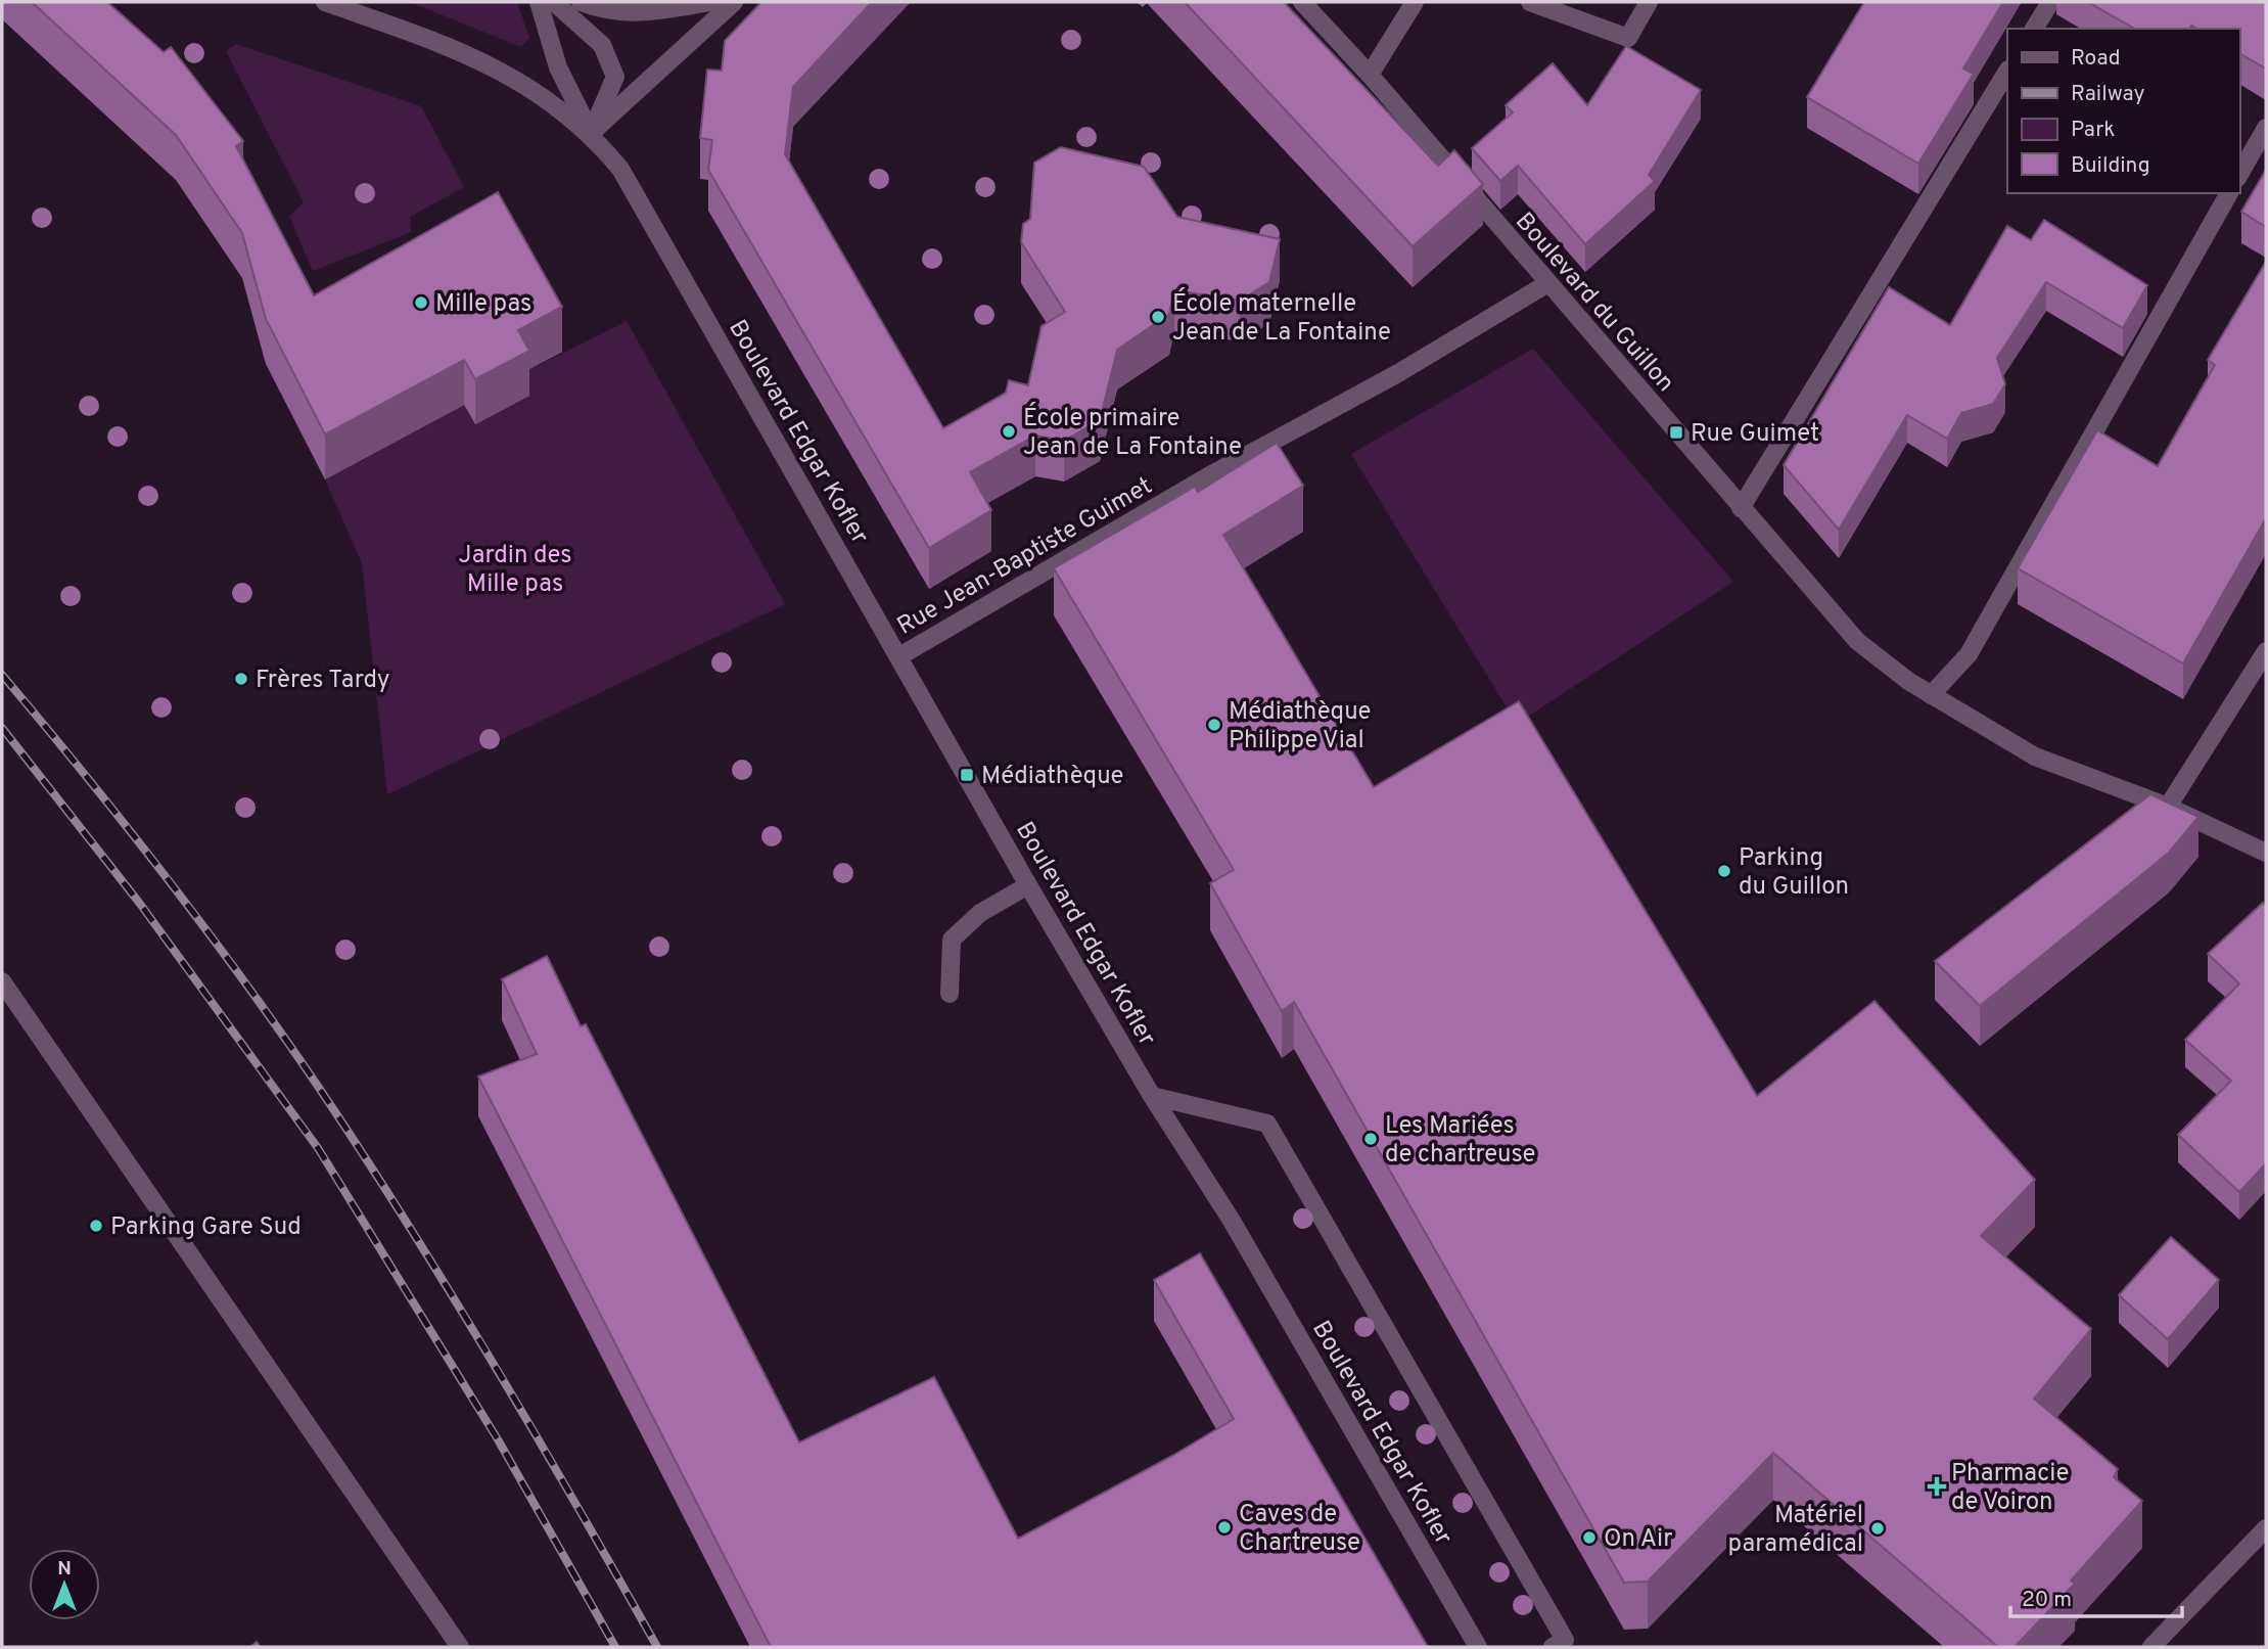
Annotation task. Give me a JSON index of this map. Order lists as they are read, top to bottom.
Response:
{
  "streets": {
    "street": ["Boulevard du Guillon", "Boulevard Edgar Kofler", "Rue Jean-Baptiste Guimet"]
  },
  "crossings": [
    ["Boulevard du Guillon", "Rue Jean-Baptiste Guimet"],
    ["Boulevard Edgar Kofler", "Rue Jean-Baptiste Guimet"]
  ],
  "parks": ["Jardin des Mille pas"],
  "places": {
    "other": [
      "Mille pas",
      "École maternelle Jean de La Fontaine",
      "École primaire Jean de La Fontaine",
      "Frères Tardy",
      "Médiathèque Philippe Vial",
      "Parking du Guillon",
      "Les Mariées de chartreuse",
      "Parking Gare Sud",
      "Caves de Chartreuse",
      "Matériel paramédical",
      "On Air"
    ],
    "transit": ["Rue Guimet", "Médiathèque"],
    "health": ["Pharmacie de Voiron"]
  },
  "legend": [
    "Road",
    "Railway",
    "Park",
    "Building"
  ],
  "scale_bar": "20 m",
  "north": "top"
}
